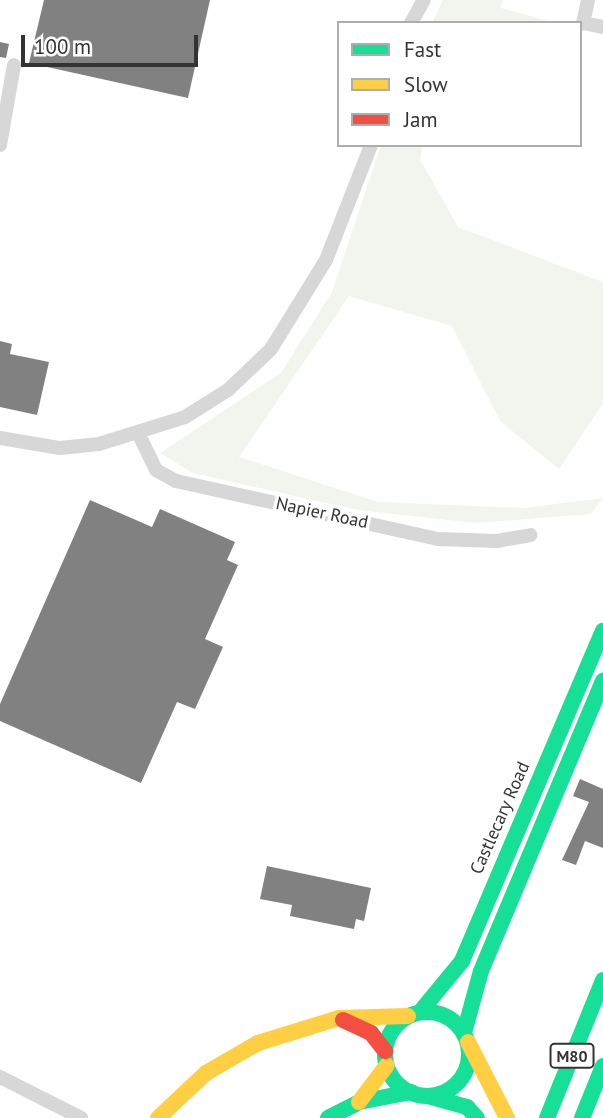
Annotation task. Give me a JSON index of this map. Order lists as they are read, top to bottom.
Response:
{
  "streets": {
    "main road": ["Castlecary Road", "M80"],
    "street": ["Napier Road"]
  },
  "legend": ["Fast", "Slow", "Jam"],
  "scale_bar": "100 m"
}
